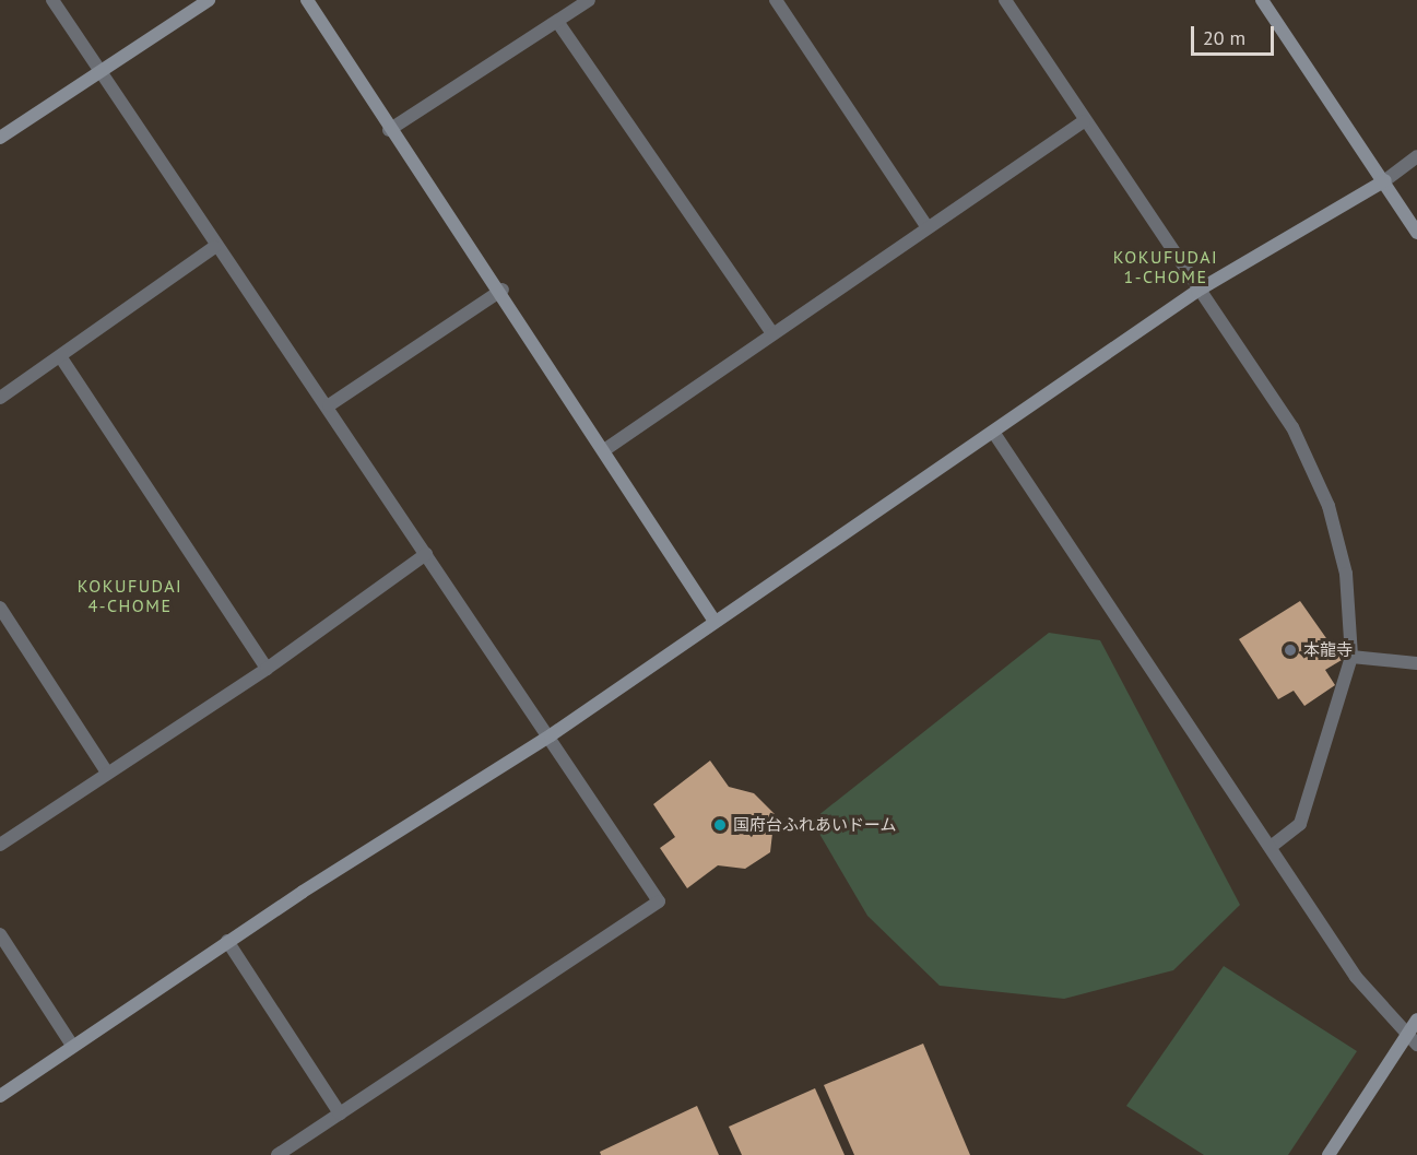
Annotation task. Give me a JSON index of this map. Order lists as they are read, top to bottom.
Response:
{
  "districts": ["KOKUFUDAI 1-CHOME", "KOKUFUDAI 4-CHOME"],
  "places": ["本龍寺", "国府台ふれあいドーム"],
  "scale_bar": "20 m"
}
